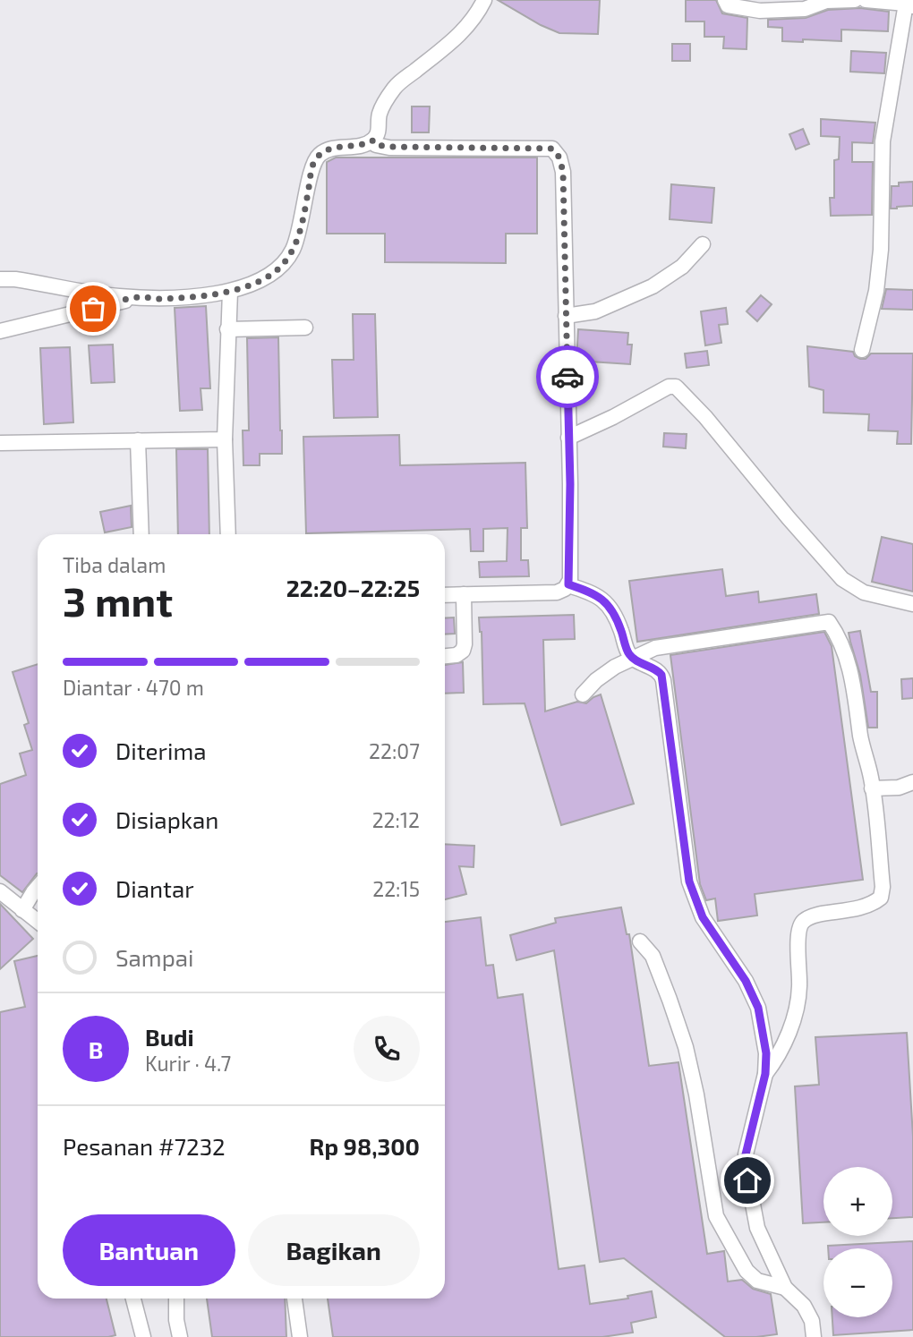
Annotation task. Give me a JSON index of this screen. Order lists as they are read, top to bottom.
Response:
{
  "page": {
    "heading": ["3 mnt", "Tiba dalam", "22:20–22:25"],
    "panel": [
      "Budi",
      "Kurir · 4.7",
      "Pesanan #7232",
      "Rp 98,300"
    ],
    "bar": "Diantar · 470 m",
    "list": [
      ["Diterima", "22:07"],
      ["Disiapkan", "22:12"],
      ["Diantar", "22:15"],
      "Sampai"
    ],
    "round": "B",
    "map_buttons": ["+", "−"],
    "buttons": ["Bantuan", "Bagikan"]
  }
}
